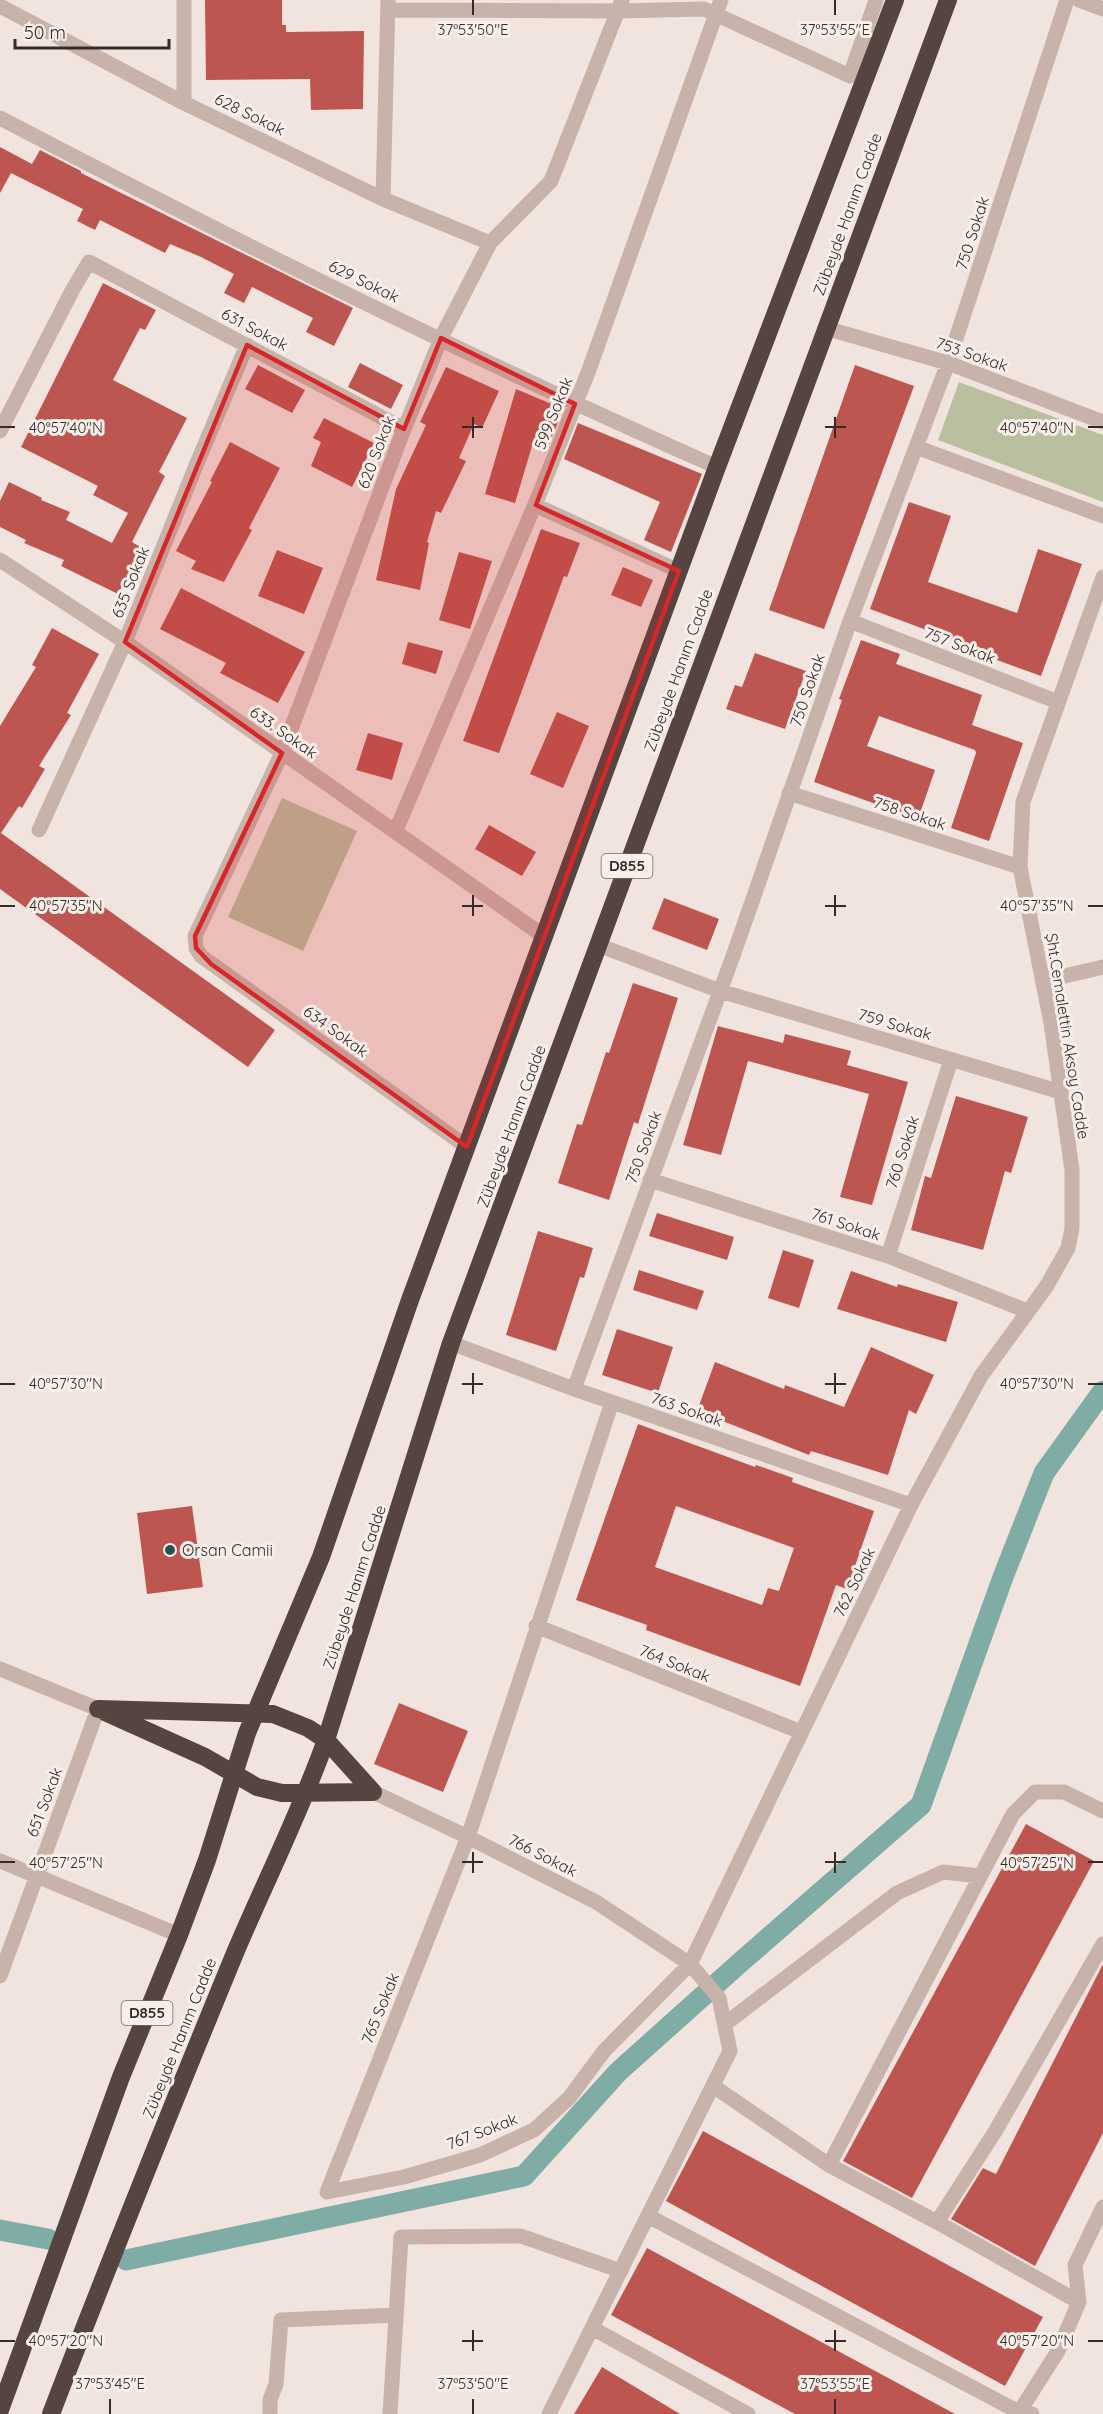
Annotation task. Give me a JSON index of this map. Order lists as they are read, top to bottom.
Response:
{
  "streets": {
    "highway": ["Zübeyde Hanım Cadde", "D855"],
    "street": [
      "628 Sokak",
      "750 Sokak",
      "629 Sokak",
      "631 Sokak",
      "753 Sokak",
      "599 Sokak",
      "620 Sokak",
      "635 Sokak",
      "757 Sokak",
      "633. Sokak",
      "758 Sokak",
      "759 Sokak",
      "634 Sokak",
      "Şht.Cemalettin Aksoy Cadde",
      "760 Sokak",
      "761 Sokak",
      "763 Sokak",
      "762 Sokak",
      "764 Sokak",
      "651 Sokak",
      "766 Sokak",
      "765 Sokak",
      "767 Sokak"
    ]
  },
  "crossings": [
    ["628 Sokak", "620 Sokak"],
    ["Zübeyde Hanım Cadde", "629 Sokak"],
    ["Zübeyde Hanım Cadde", "753 Sokak"],
    ["Zübeyde Hanım Cadde", "633. Sokak"],
    ["Zübeyde Hanım Cadde", "759 Sokak"],
    ["Zübeyde Hanım Cadde", "634 Sokak"],
    ["Zübeyde Hanım Cadde", "763 Sokak"],
    ["750 Sokak", "753 Sokak"],
    ["750 Sokak", "757 Sokak"],
    ["750 Sokak", "758 Sokak"],
    ["750 Sokak", "759 Sokak"],
    ["750 Sokak", "761 Sokak"],
    ["750 Sokak", "763 Sokak"],
    ["629 Sokak", "599 Sokak"],
    ["629 Sokak", "620 Sokak"],
    ["631 Sokak", "620 Sokak"],
    ["631 Sokak", "635 Sokak"],
    ["599 Sokak", "633. Sokak"],
    ["620 Sokak", "633. Sokak"],
    ["620 Sokak", "634 Sokak"],
    ["635 Sokak", "633. Sokak"],
    ["757 Sokak", "Şht.Cemalettin Aksoy Cadde"],
    ["758 Sokak", "Şht.Cemalettin Aksoy Cadde"],
    ["759 Sokak", "Şht.Cemalettin Aksoy Cadde"],
    ["759 Sokak", "760 Sokak"],
    ["Şht.Cemalettin Aksoy Cadde", "762 Sokak"],
    ["760 Sokak", "761 Sokak"],
    ["761 Sokak", "762 Sokak"],
    ["763 Sokak", "762 Sokak"],
    ["763 Sokak", "765 Sokak"],
    ["762 Sokak", "764 Sokak"],
    ["762 Sokak", "766 Sokak"],
    ["762 Sokak", "767 Sokak"],
    ["764 Sokak", "765 Sokak"],
    ["766 Sokak", "765 Sokak"],
    ["766 Sokak", "767 Sokak"],
    ["765 Sokak", "767 Sokak"]
  ],
  "places": ["Orsan Camii"],
  "scale_bar": "50 m",
  "coordinates": [
    "37°53'50\"E",
    "37°53'55\"E",
    "40°57'40\"N",
    "40°57'35\"N",
    "40°57'30\"N",
    "40°57'25\"N",
    "40°57'20\"N",
    "37°53'45\"E"
  ]
}
